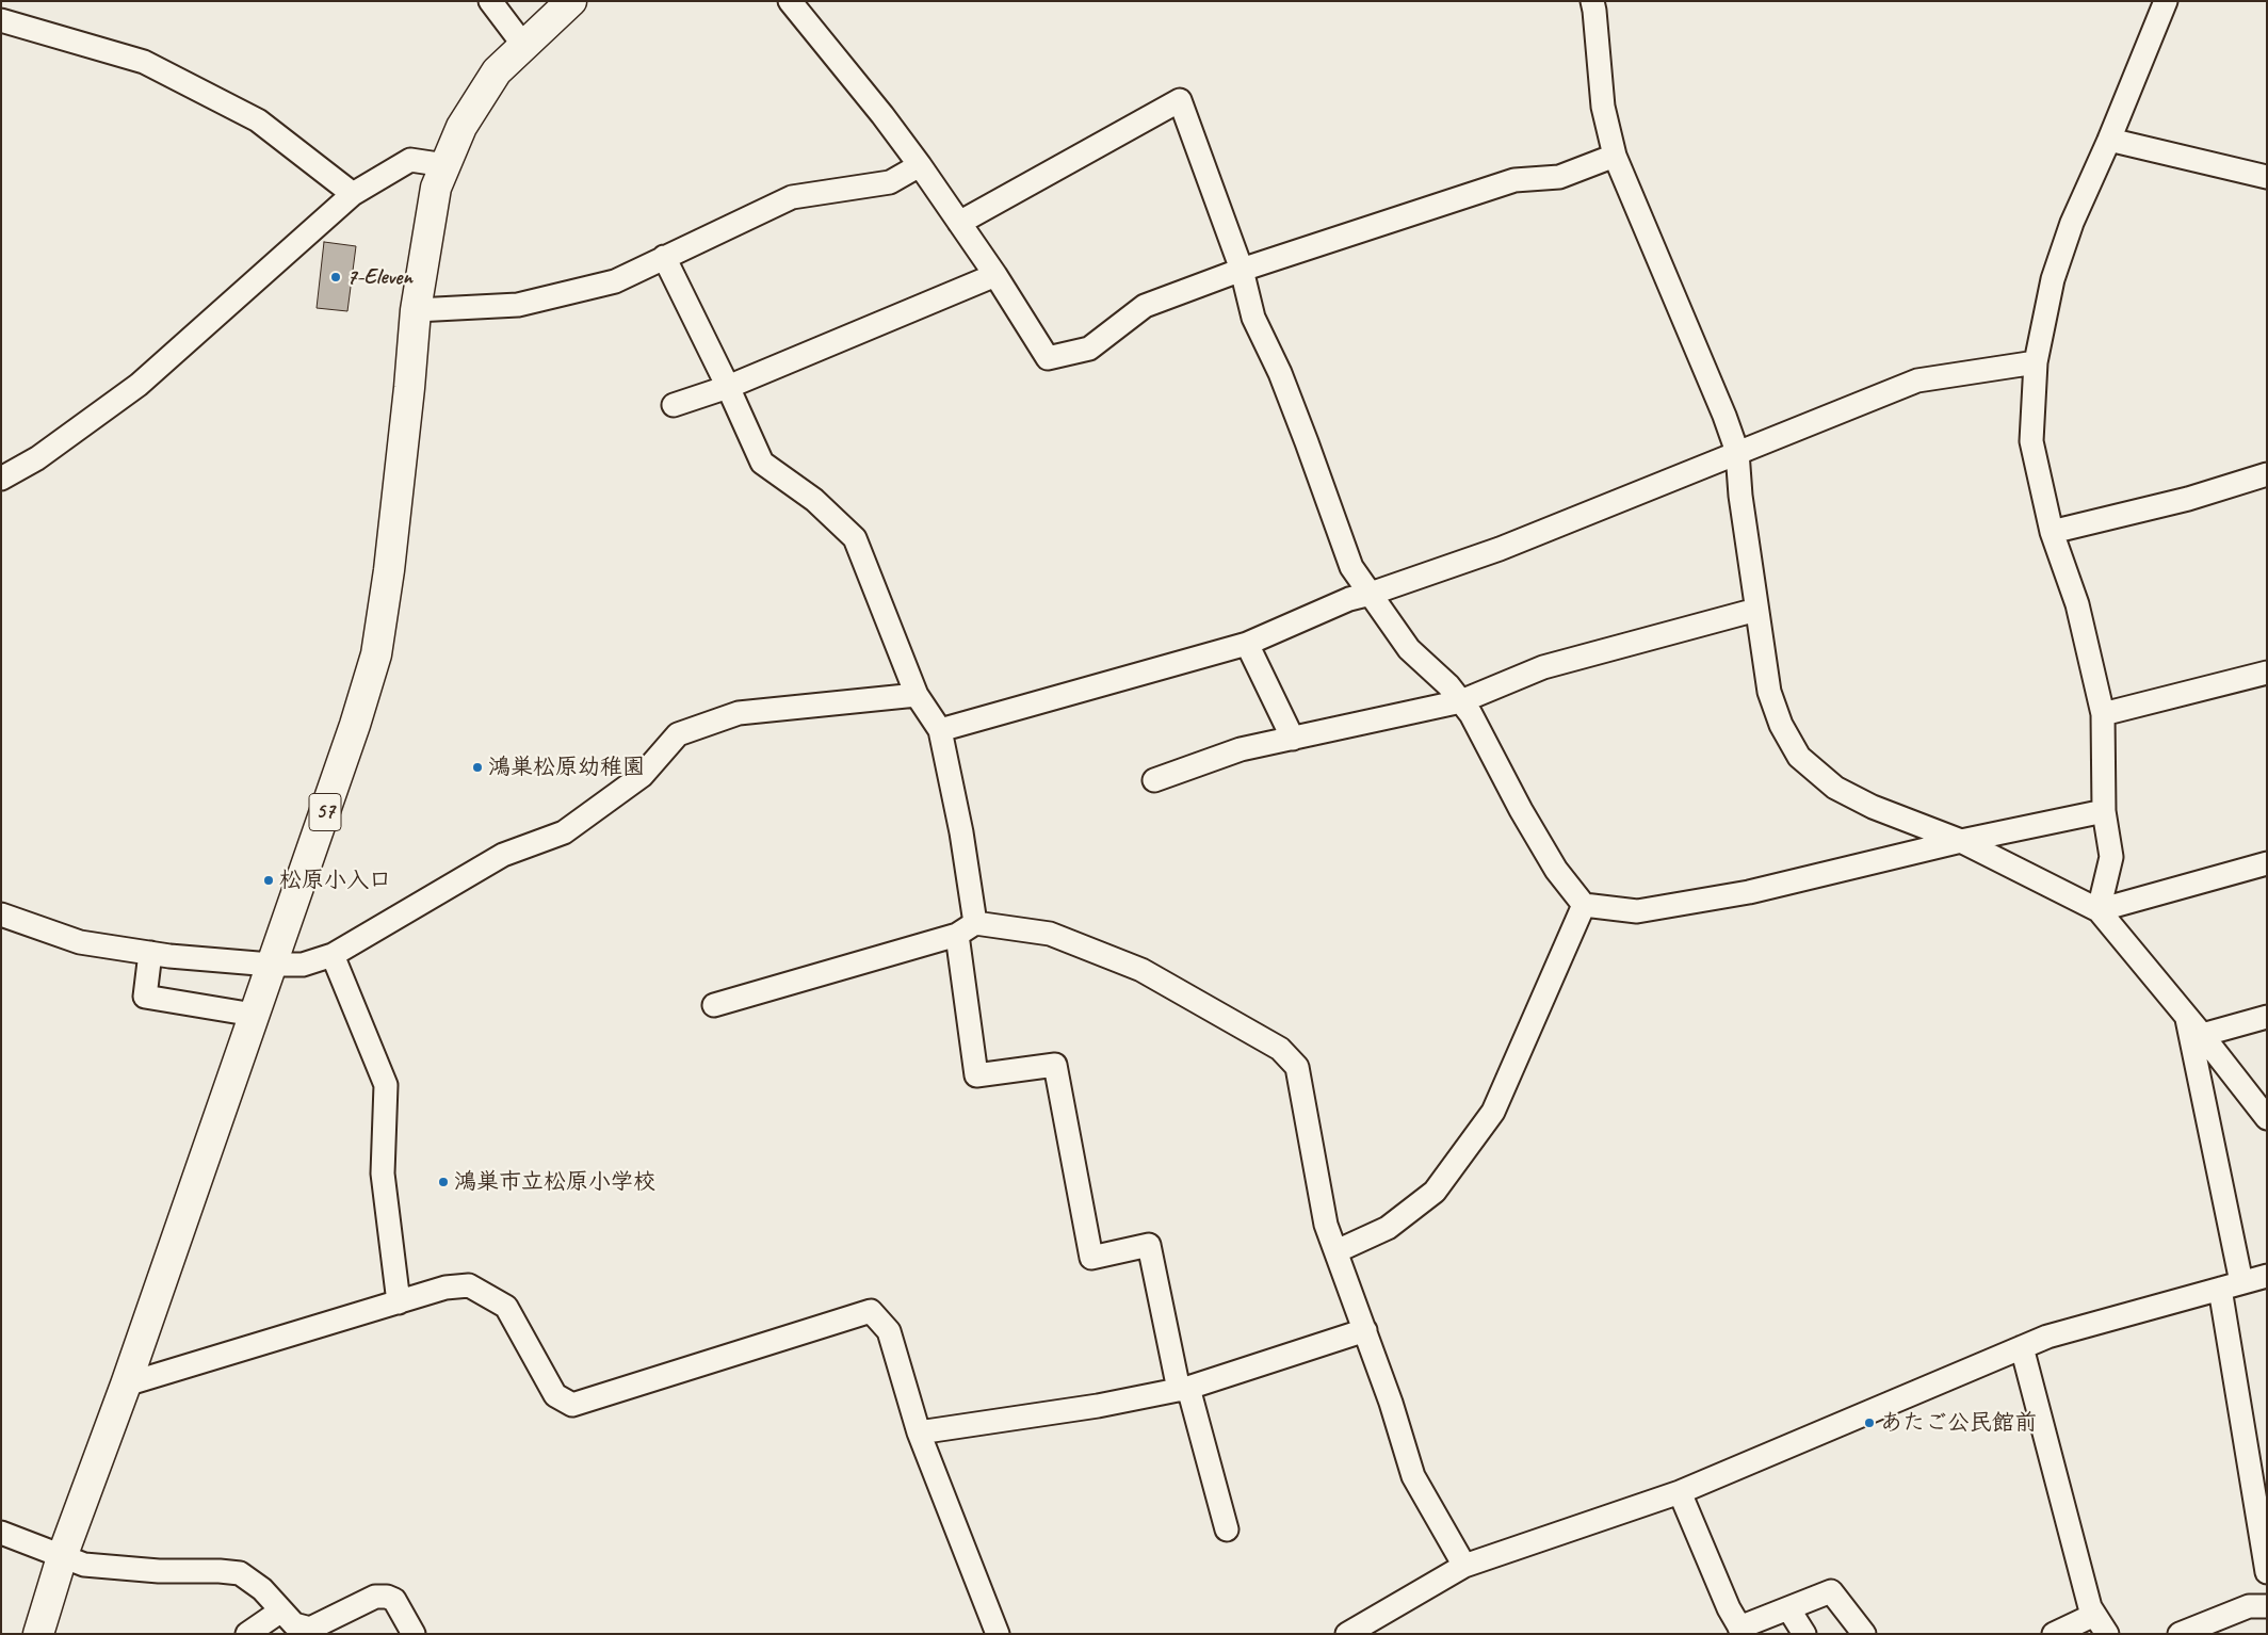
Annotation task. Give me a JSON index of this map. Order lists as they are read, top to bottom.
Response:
{
  "streets": {
    "main road": ["57"]
  },
  "places": [
    "7-Eleven",
    "鴻巣松原幼稚園",
    "松原小入口",
    "鴻巣市立松原小学校",
    "あたご公民館前"
  ]
}
